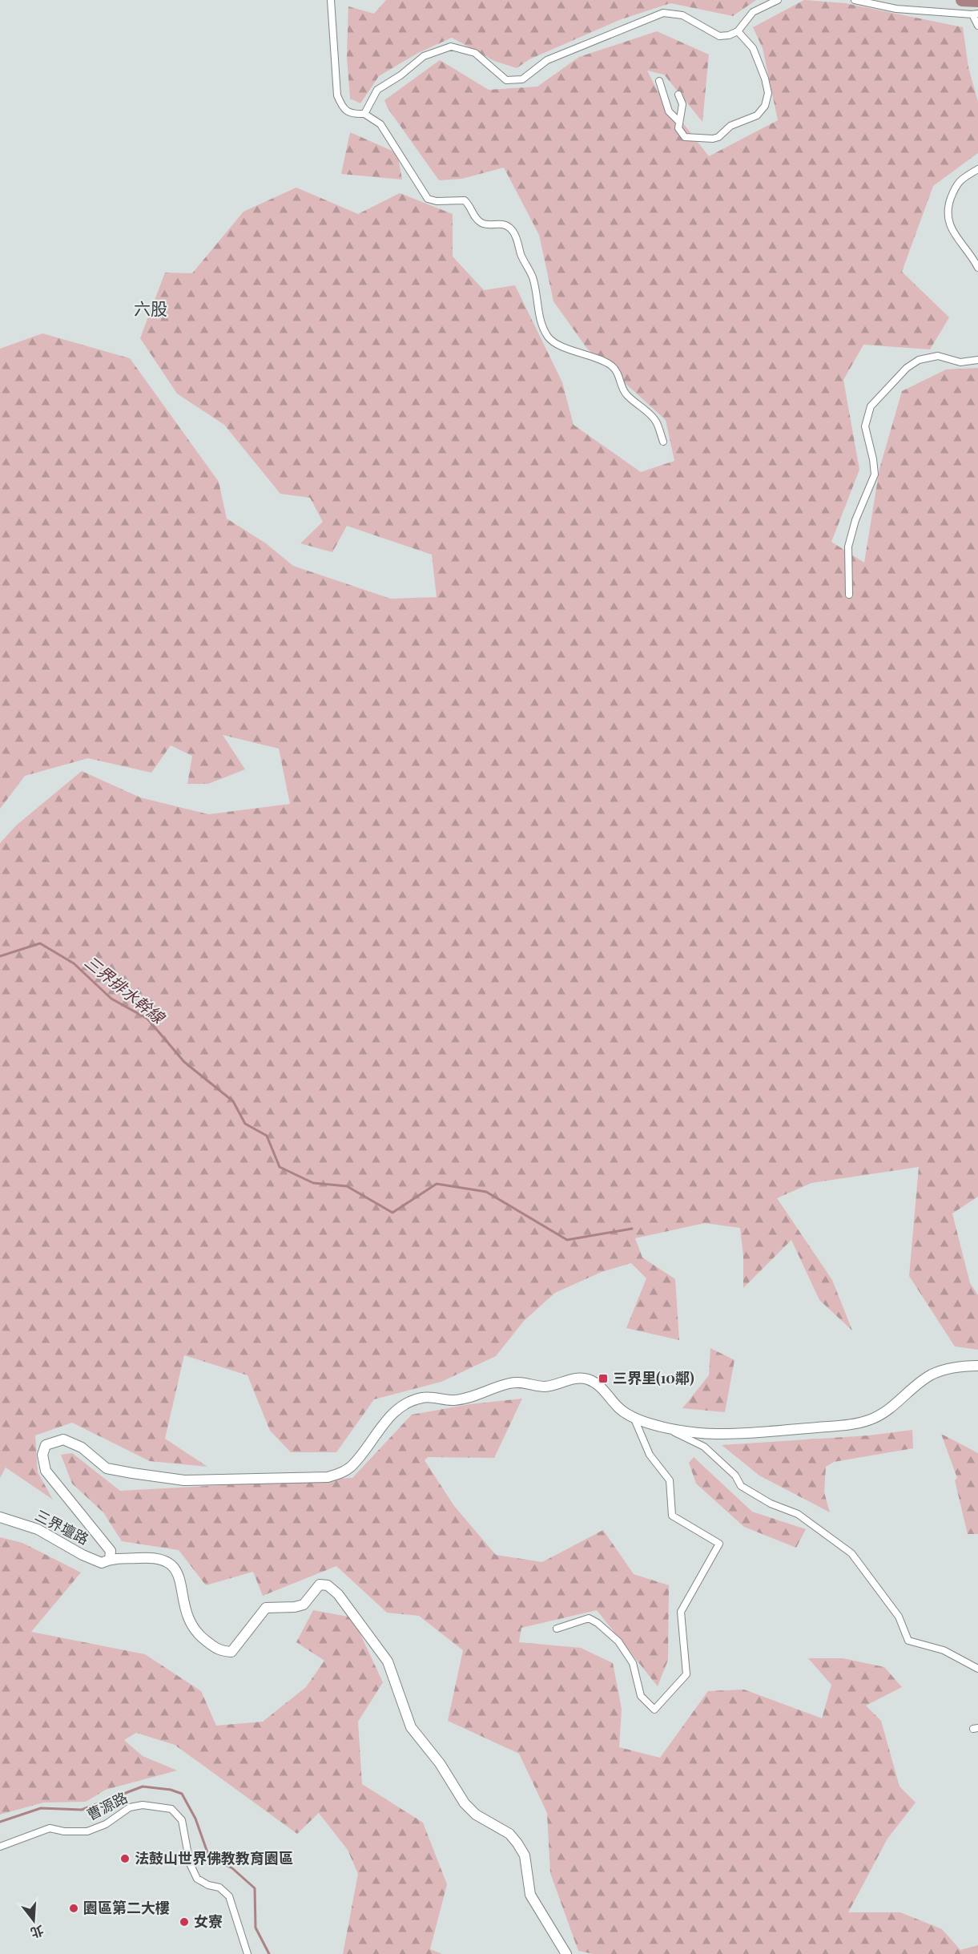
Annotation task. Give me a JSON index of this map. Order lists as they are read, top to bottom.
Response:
{
  "streets": {
    "street": ["三界壇路", "曹源路"]
  },
  "districts": ["六股"],
  "water": ["三界排水幹線"],
  "places": {
    "transit": ["三界里(10鄰)"],
    "other": ["法鼓山世界佛教教育園區", "園區第二大樓", "女寮"]
  },
  "north": "bottom"
}
